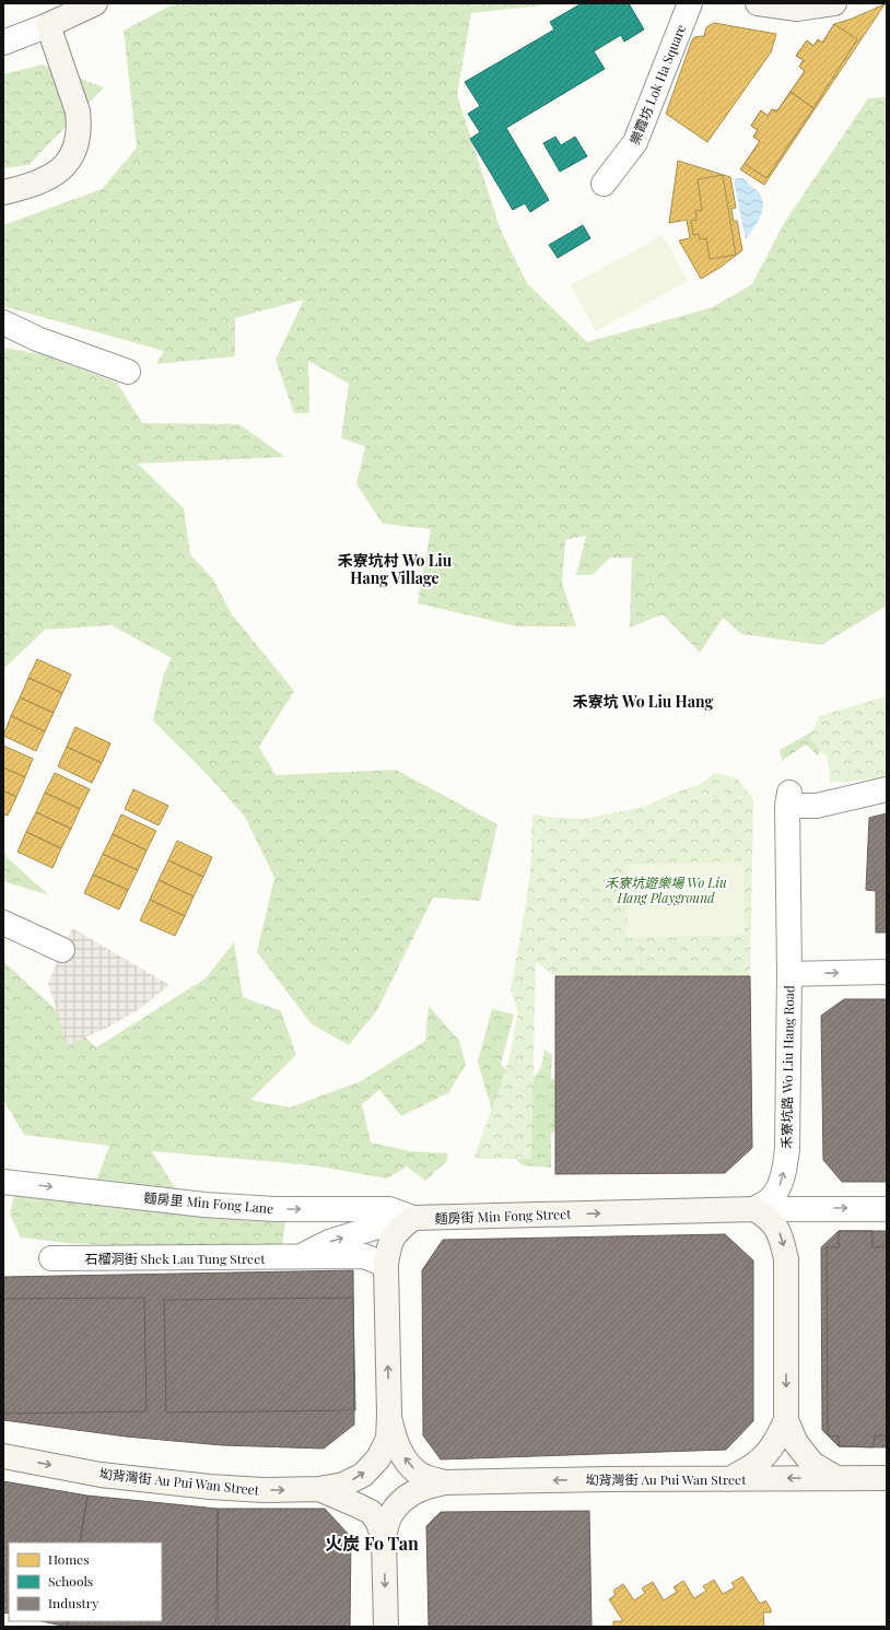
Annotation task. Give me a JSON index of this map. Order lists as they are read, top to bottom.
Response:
{
  "streets": {
    "street": [
      "樂霞坊 Lok Ha Square",
      "禾寮坑路 Wo Liu Hang Road",
      "麵房里 Min Fong Lane",
      "麵房街 Min Fong Street",
      "石榴洞街 Shek Lau Tung Street",
      "㘭背灣街 Au Pui Wan Street"
    ]
  },
  "crossings": [
    ["禾寮坑路 Wo Liu Hang Road", "麵房街 Min Fong Street"],
    ["麵房里 Min Fong Lane", "麵房街 Min Fong Street"],
    ["麵房里 Min Fong Lane", "石榴洞街 Shek Lau Tung Street"],
    ["麵房街 Min Fong Street", "石榴洞街 Shek Lau Tung Street"]
  ],
  "one_way": ["禾寮坑路 Wo Liu Hang Road", "麵房里 Min Fong Lane", "麵房街 Min Fong Street"],
  "districts": ["禾寮坑村 Wo Liu Hang Village", "禾寮坑 Wo Liu Hang", "火炭 Fo Tan"],
  "parks": ["禾寮坑遊樂場 Wo Liu Hang Playground"],
  "legend": ["Homes", "Schools", "Industry"]
}
